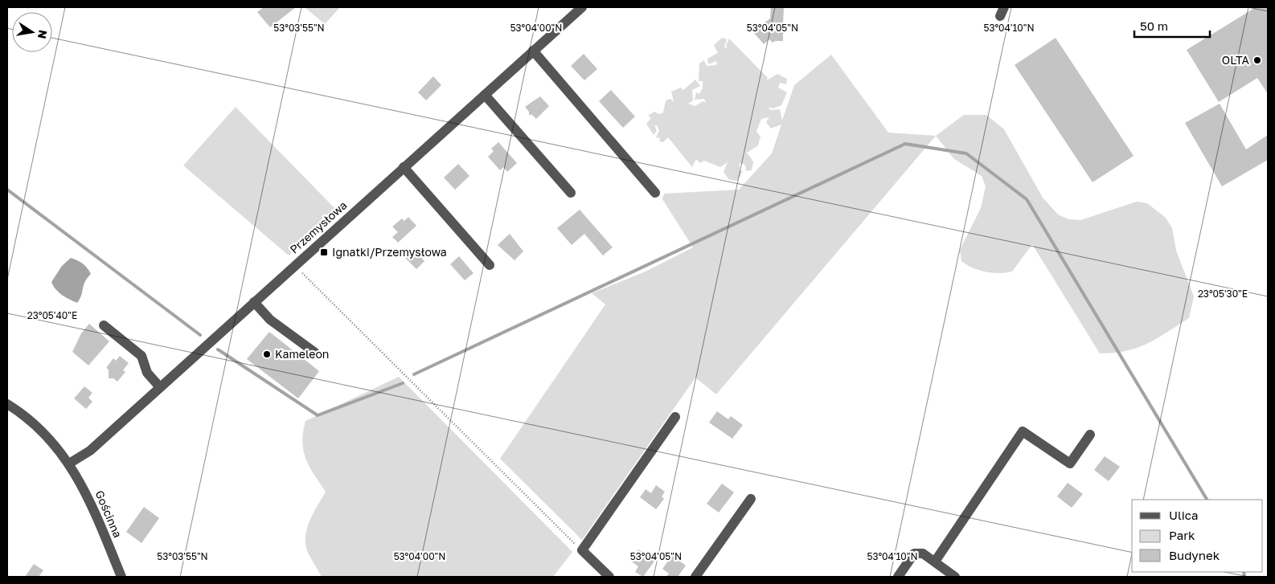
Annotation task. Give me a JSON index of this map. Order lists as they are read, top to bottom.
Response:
{
  "streets": {
    "street": ["Przemysłowa", "Gościnna"]
  },
  "crossings": [
    ["Przemysłowa", "Gościnna"]
  ],
  "places": {
    "other": ["OLTA", "Kameleon"],
    "transit": ["Ignatki/Przemysłowa"]
  },
  "legend": ["Ulica", "Park", "Budynek"],
  "scale_bar": "50 m",
  "north": "right",
  "coordinates": [
    "53°03'55\"N",
    "53°04'00\"N",
    "53°04'05\"N",
    "53°04'10\"N",
    "23°05'30\"E",
    "23°05'40\"E"
  ]
}
